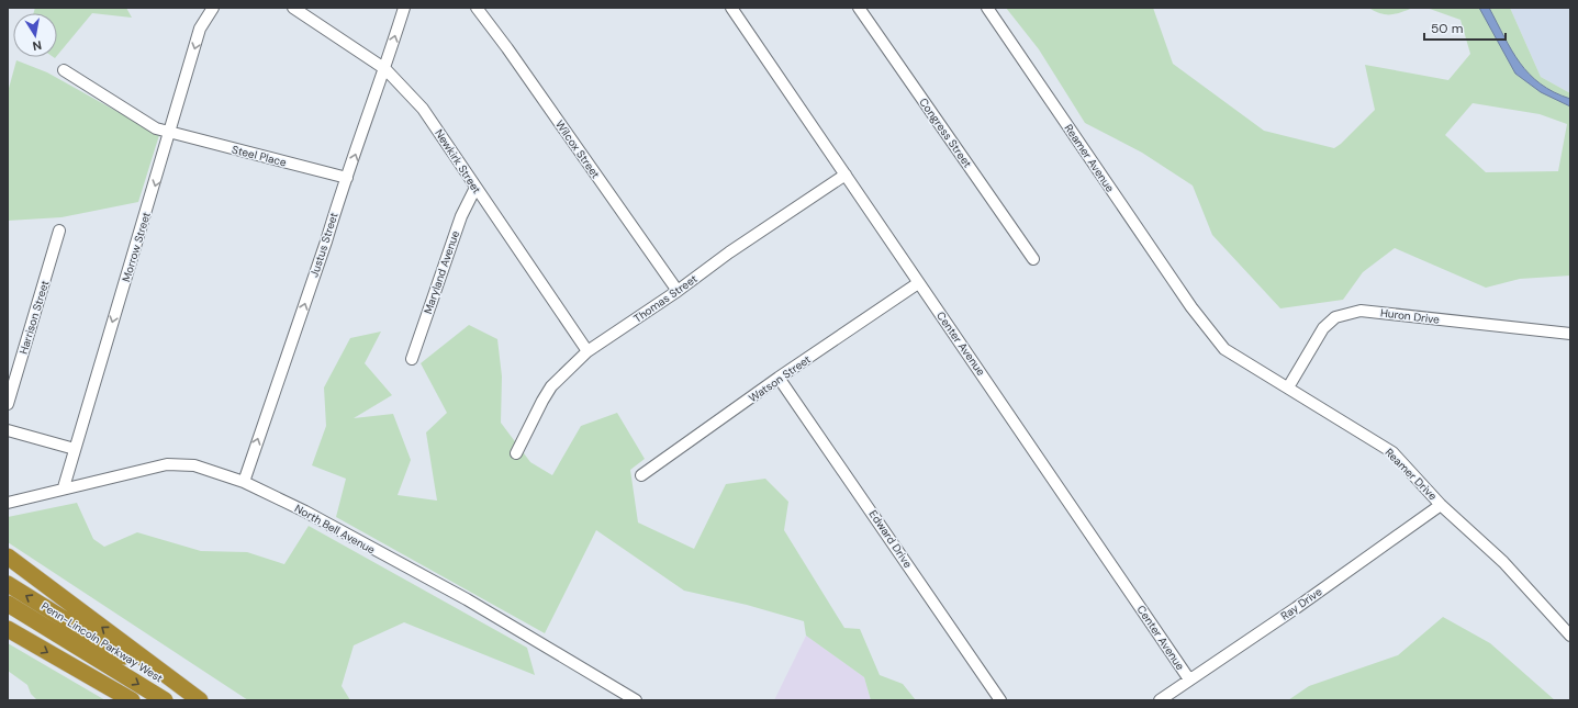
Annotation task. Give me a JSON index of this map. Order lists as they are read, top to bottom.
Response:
{
  "streets": {
    "highway": ["Penn-Lincoln Parkway West"],
    "street": [
      "Congress Street",
      "Wilcox Street",
      "Steel Place",
      "Reamer Avenue",
      "Newkirk Street",
      "Justus Street",
      "Morrow Street",
      "Maryland Avenue",
      "Thomas Street",
      "Huron Drive",
      "Harrison Street",
      "Center Avenue",
      "Watson Street",
      "Reamer Drive",
      "North Bell Avenue",
      "Edward Drive",
      "Ray Drive"
    ]
  },
  "crossings": [
    ["Wilcox Street", "Thomas Street"],
    ["Steel Place", "Justus Street"],
    ["Steel Place", "Morrow Street"],
    ["Reamer Avenue", "Reamer Drive"],
    ["Newkirk Street", "Justus Street"],
    ["Newkirk Street", "Maryland Avenue"],
    ["Newkirk Street", "Thomas Street"],
    ["Justus Street", "North Bell Avenue"],
    ["Morrow Street", "North Bell Avenue"],
    ["Thomas Street", "Center Avenue"],
    ["Huron Drive", "Reamer Drive"],
    ["Center Avenue", "Watson Street"],
    ["Center Avenue", "Ray Drive"],
    ["Watson Street", "Edward Drive"],
    ["Reamer Drive", "Ray Drive"]
  ],
  "one_way": ["Justus Street", "Morrow Street"],
  "scale_bar": "50 m",
  "north": "bottom"
}
